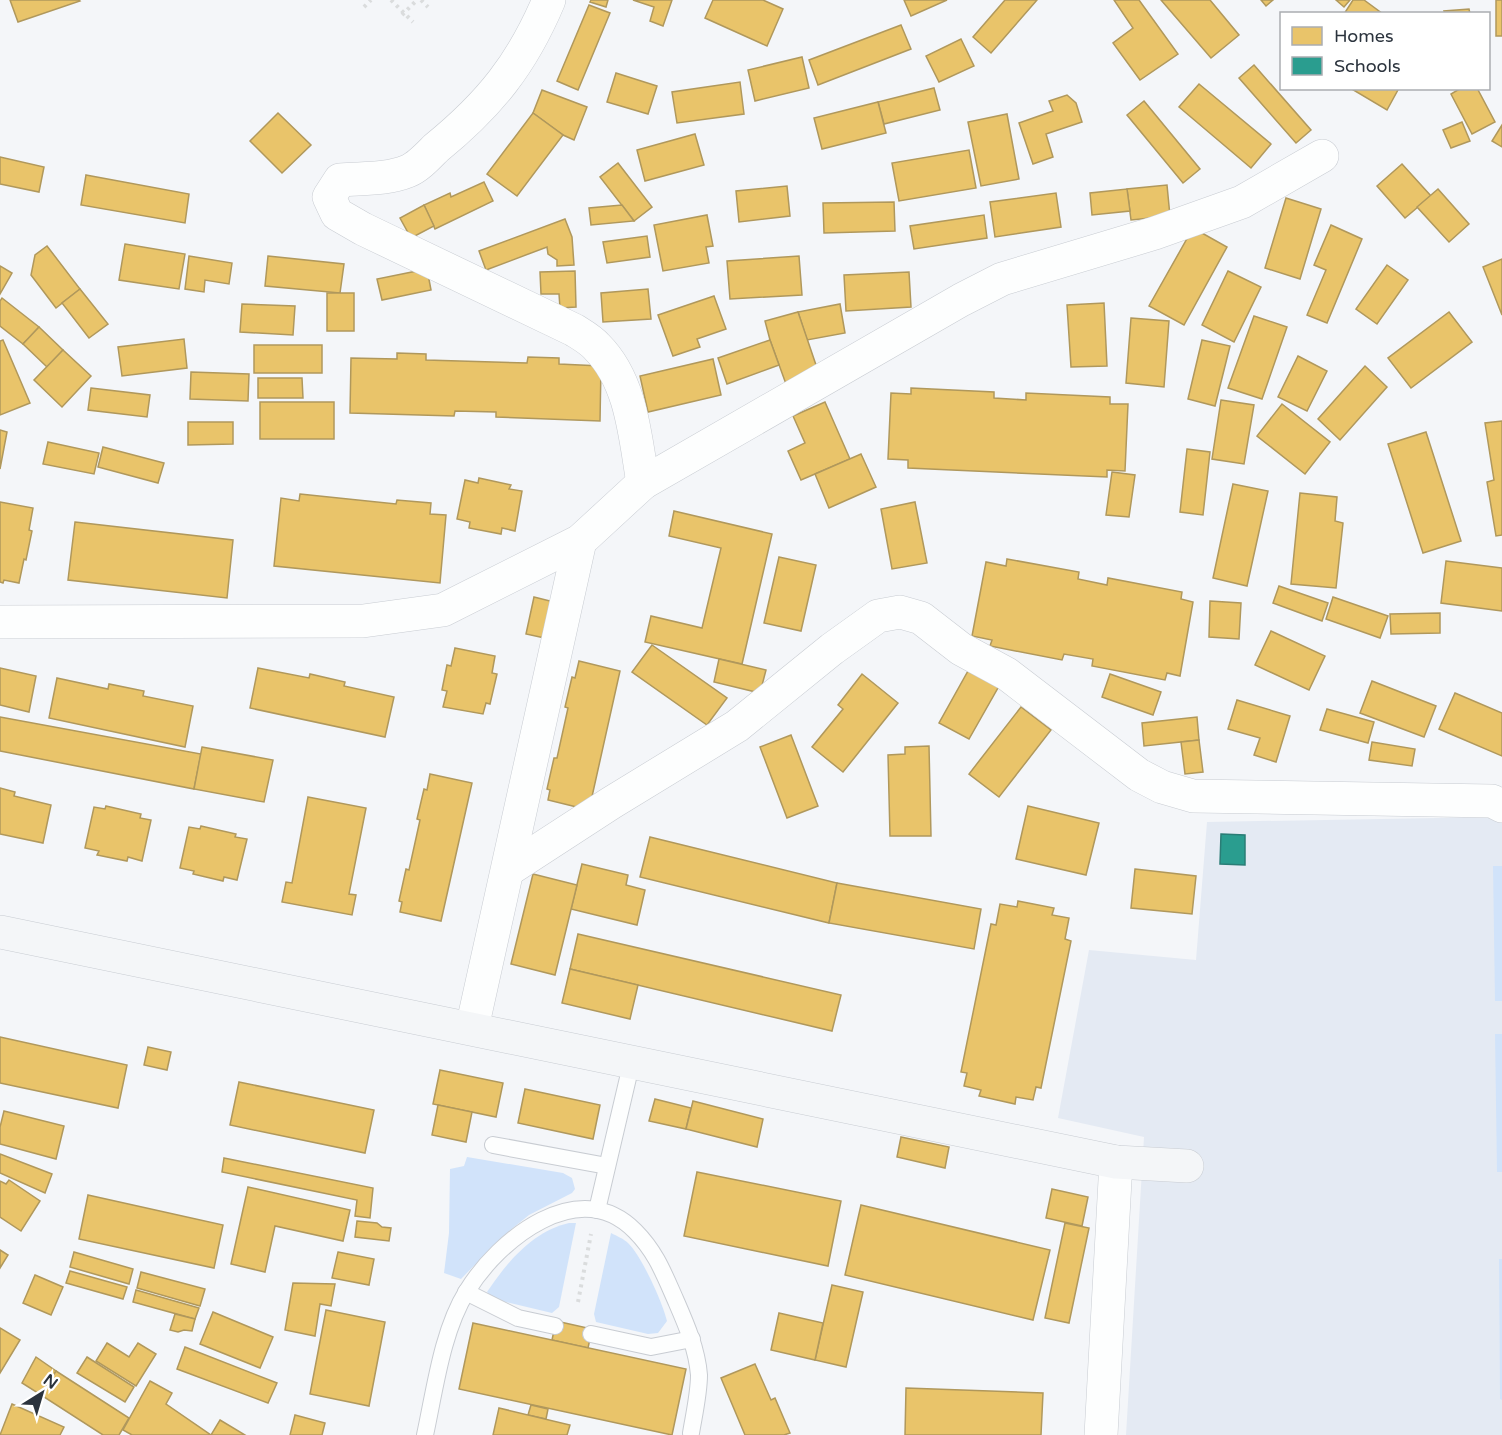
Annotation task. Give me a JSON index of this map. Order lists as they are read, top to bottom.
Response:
{
  "legend": ["Homes", "Schools"],
  "north": "top right"
}
